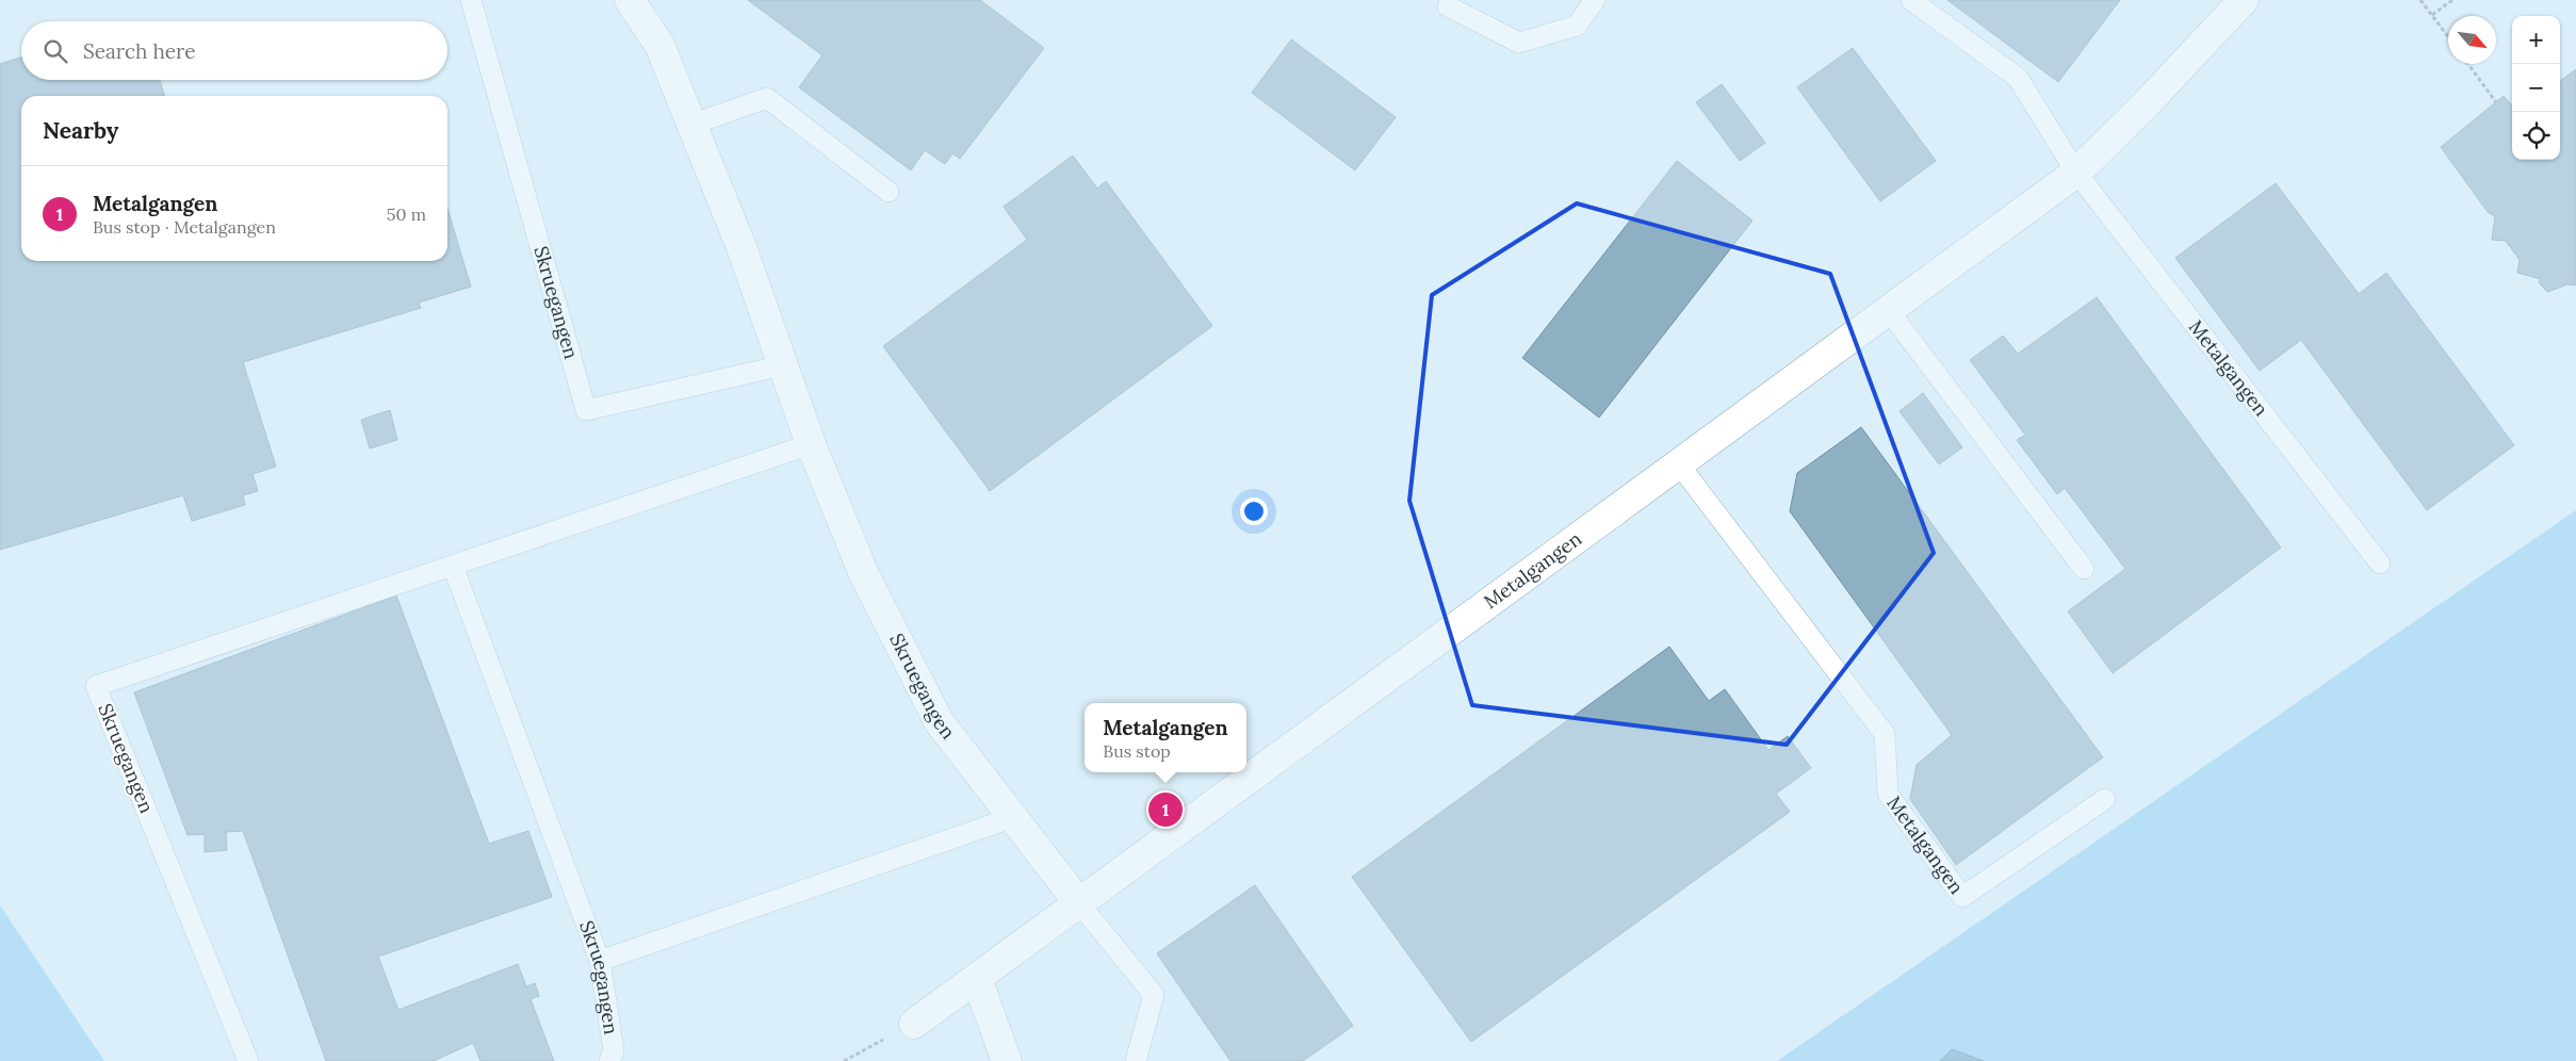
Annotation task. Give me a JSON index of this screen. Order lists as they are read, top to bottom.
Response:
{
  "streets": {
    "street": ["Skruegangen", "Metalgangen"]
  },
  "crossings": [
    ["Skruegangen", "Metalgangen"]
  ],
  "north": "bottom right",
  "page": {
    "map_buttons": ["+", "−"],
    "search": "Search here",
    "heading": "Nearby",
    "list": [
      {
        "mark": "1",
        "name": "Metalgangen",
        "note": "Bus stop · Metalgangen",
        "value": "50 m"
      }
    ],
    "popup": ["Metalgangen", "Bus stop"],
    "pins": "1"
  }
}
